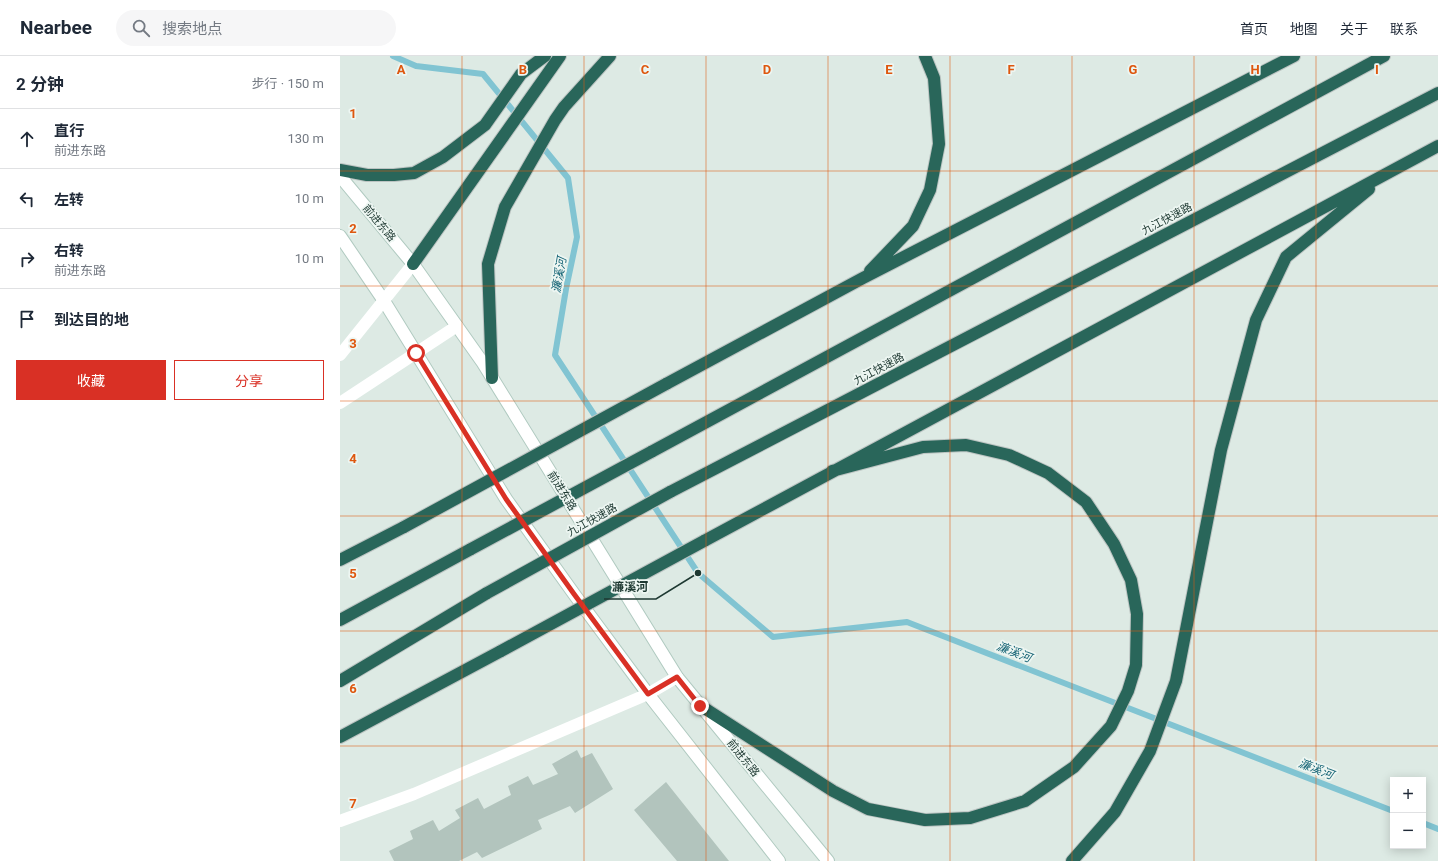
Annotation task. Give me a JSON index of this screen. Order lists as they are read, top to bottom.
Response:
{
  "streets": {
    "highway": ["九江快速路"],
    "main road": ["前进东路"]
  },
  "water": ["濂溪河"],
  "places": ["濂溪河"],
  "page": {
    "header": "Nearbee",
    "search": "搜索地点",
    "nav": [
      "首页",
      "地图",
      "关于",
      "联系"
    ],
    "heading": ["2 分钟", "步行 · 150 m"],
    "list": [
      ["直行", "前进东路", "130 m"],
      ["左转", "10 m"],
      ["右转", "前进东路", "10 m"],
      "到达目的地"
    ],
    "buttons": ["收藏", "分享"],
    "map_buttons": ["+", "−"]
  },
  "grid": {
    "columns": [
      "A",
      "B",
      "C",
      "D",
      "E",
      "F",
      "G",
      "H",
      "I"
    ],
    "rows": [
      "1",
      "2",
      "3",
      "4",
      "5",
      "6",
      "7"
    ]
  }
}
